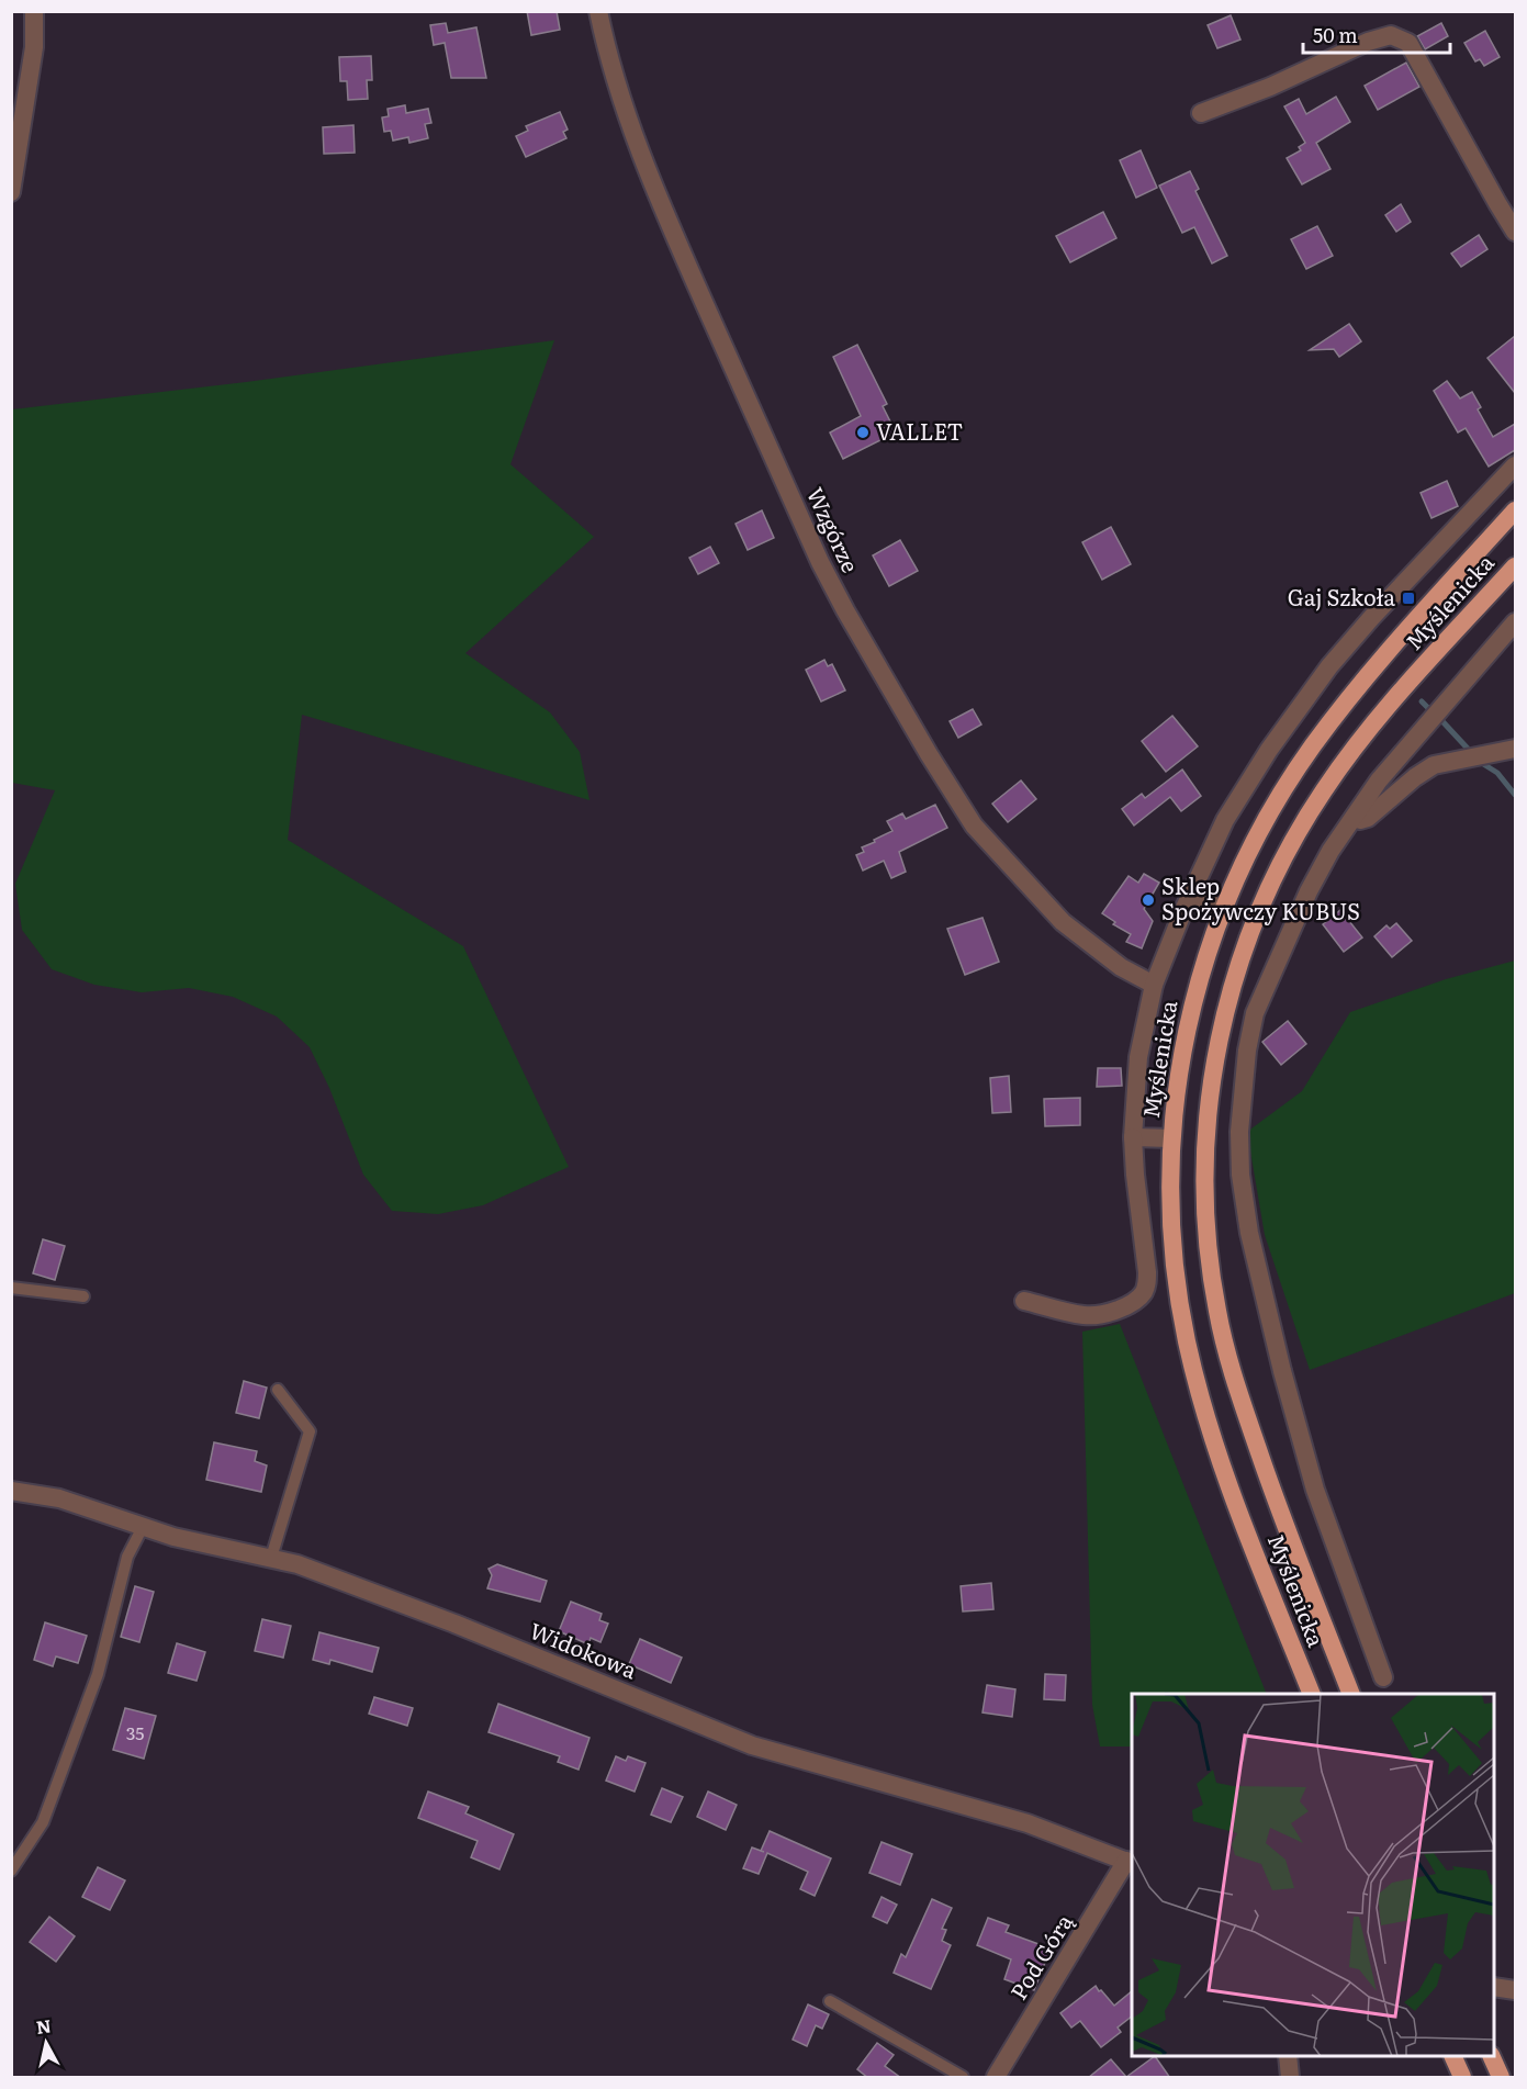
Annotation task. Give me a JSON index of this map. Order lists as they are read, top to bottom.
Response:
{
  "streets": {
    "highway": ["Myślenicka"],
    "street": ["Wzgórze", "Widokowa", "Pod Górą"]
  },
  "crossings": [
    ["Widokowa", "Pod Górą"]
  ],
  "places": {
    "other": ["VALLET", "Sklep Spożywczy KUBUS"],
    "transit": ["Gaj Szkoła"]
  },
  "house_numbers": ["35"],
  "scale_bar": "50 m",
  "north": "top"
}
